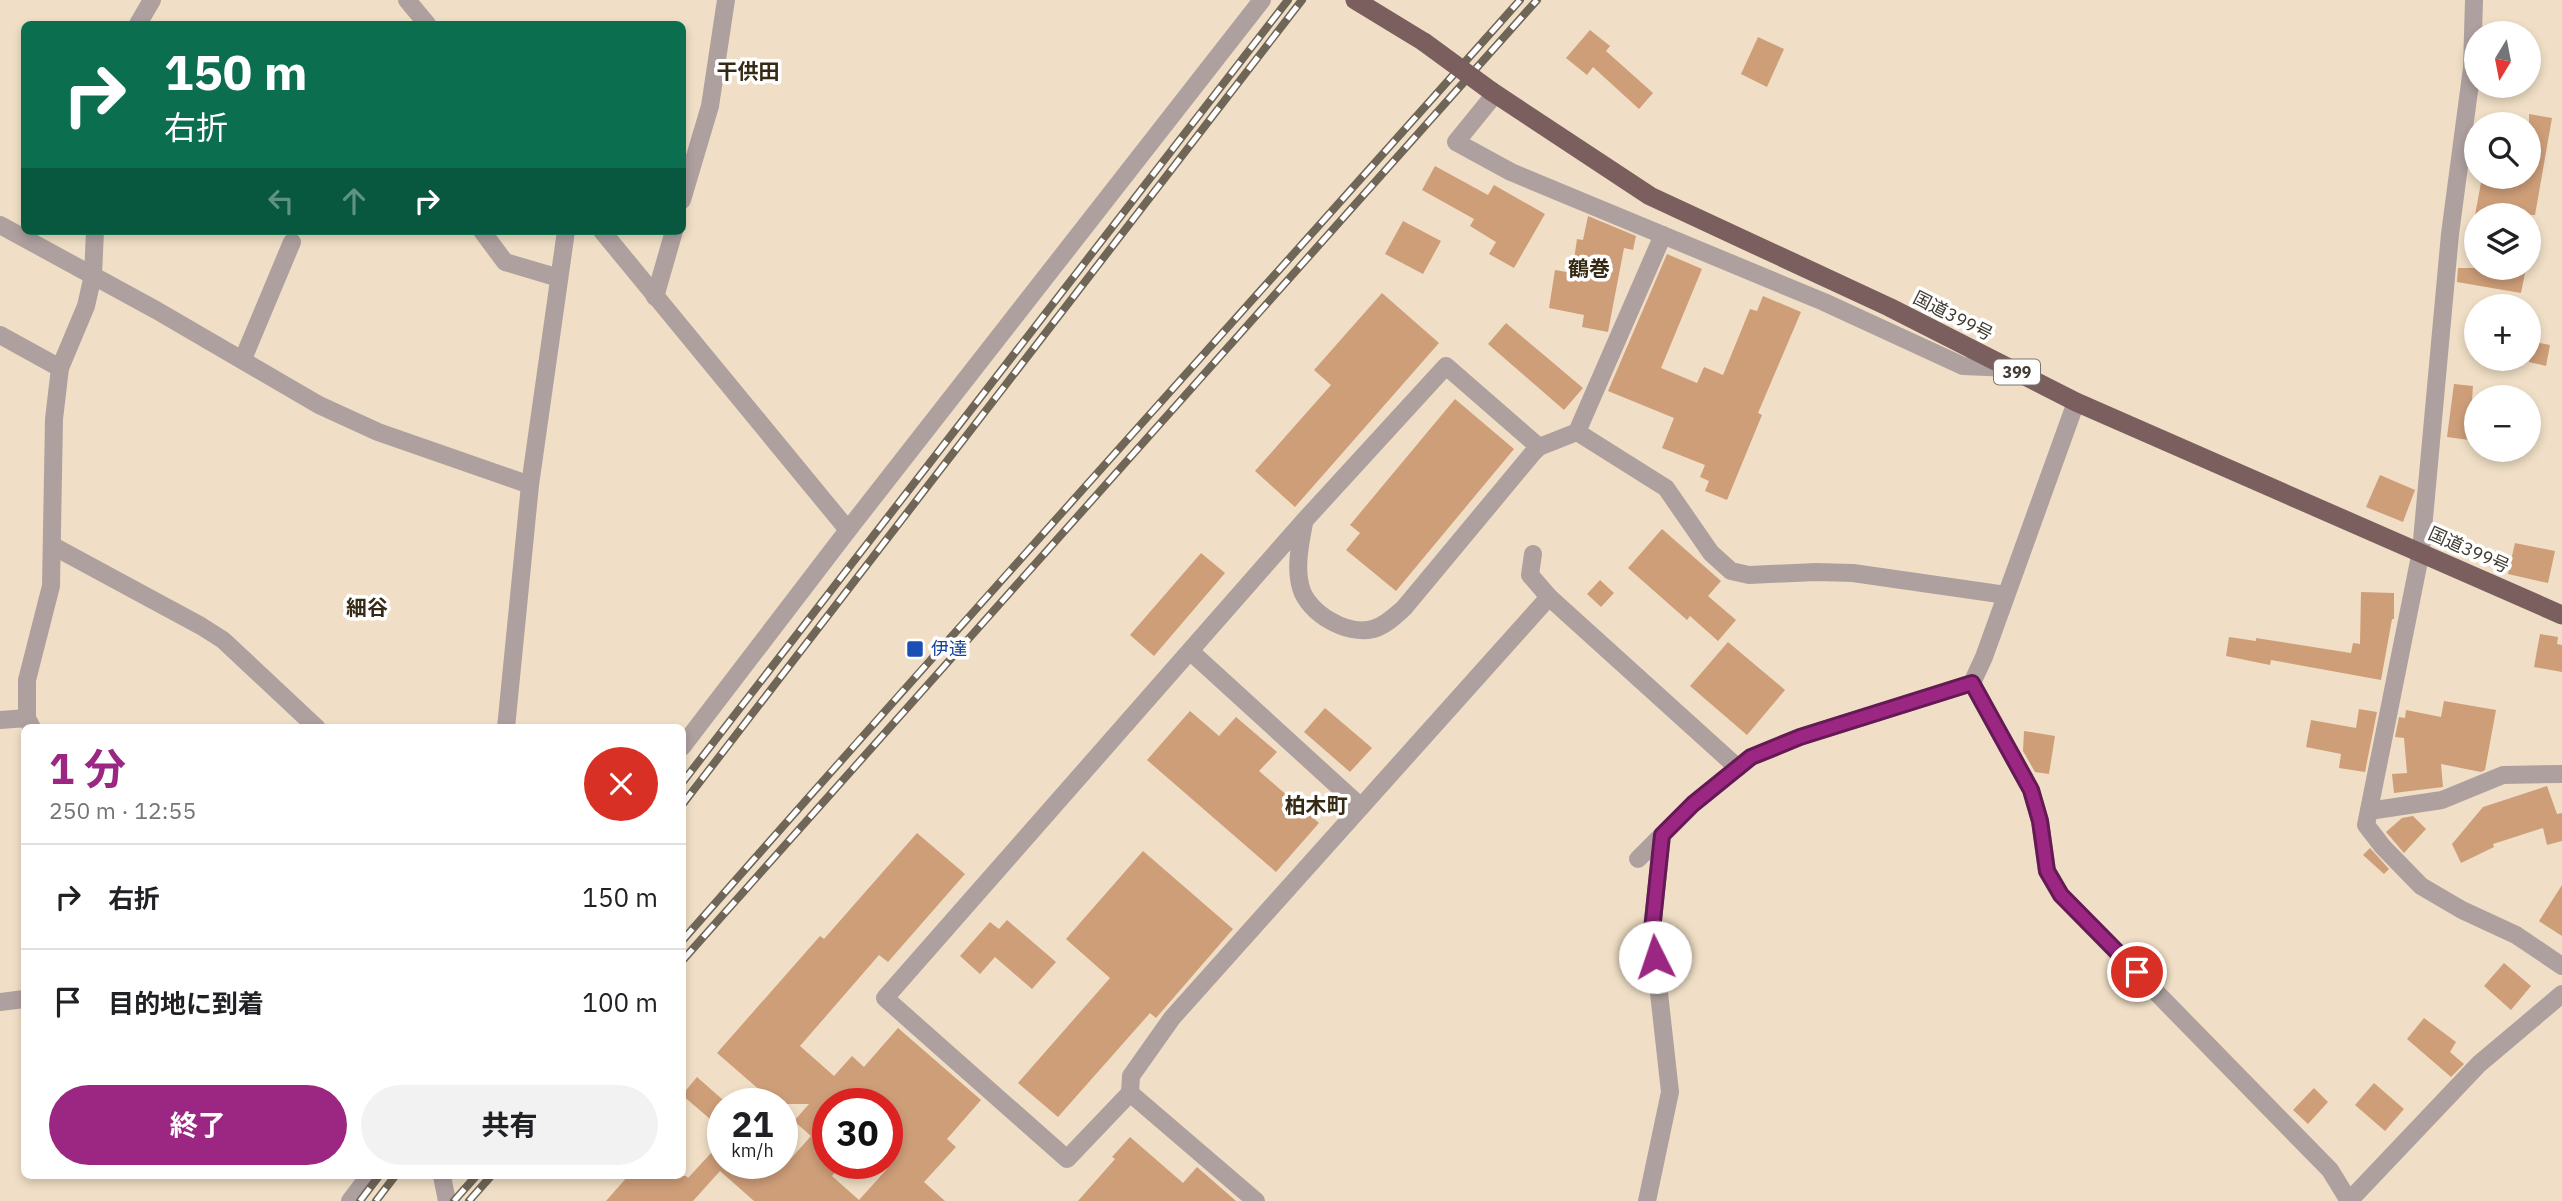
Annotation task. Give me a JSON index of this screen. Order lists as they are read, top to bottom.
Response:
{
  "streets": {
    "highway": ["国道399号", "399"]
  },
  "districts": [
    "干供田",
    "鶴巻",
    "細谷",
    "柏木町"
  ],
  "places": {
    "transit": ["伊達"]
  },
  "north": "bottom",
  "page": {
    "map_buttons": ["+", "−"],
    "turn": ["150 m", "右折"],
    "heading": ["1 分", "250 m · 12:55"],
    "list": [
      {
        "name": "右折",
        "value": "150 m"
      },
      {
        "name": "目的地に到着",
        "value": "100 m"
      }
    ],
    "buttons": ["終了", "共有"],
    "speed": "21 km/h",
    "limit": "30"
  }
}
